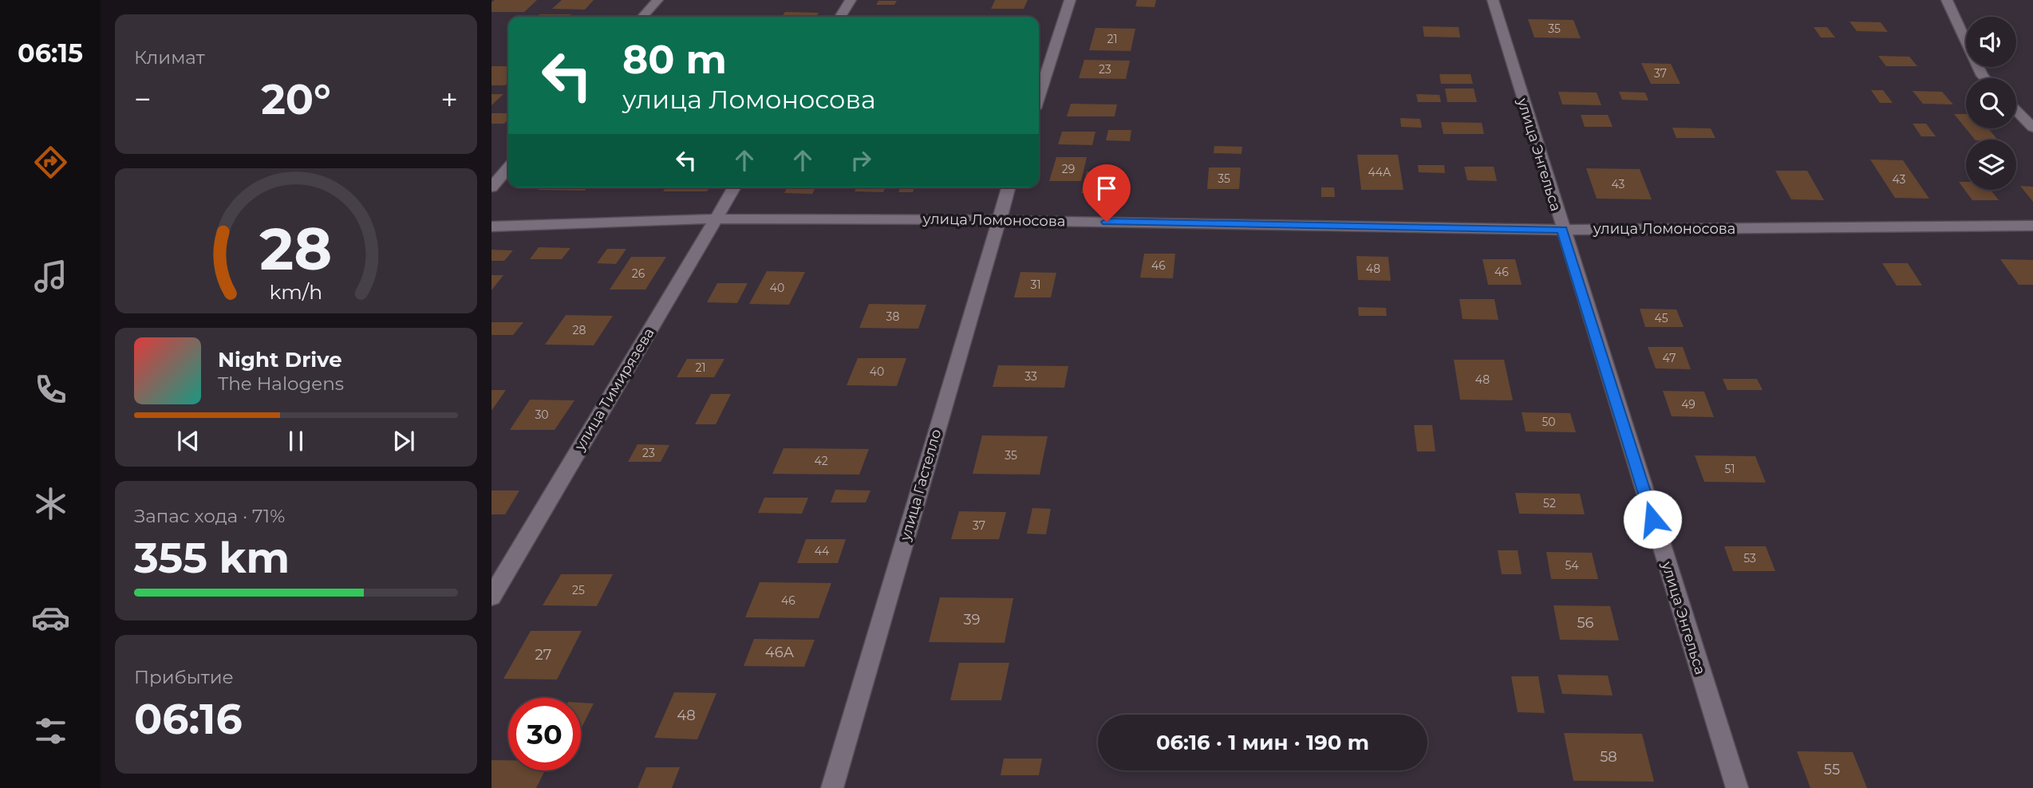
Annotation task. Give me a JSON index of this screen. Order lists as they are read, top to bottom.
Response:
{
  "streets": {
    "street": [
      "улица Энгельса",
      "улица Ломоносова",
      "улица Тимирязева",
      "улица Гастелло"
    ]
  },
  "crossings": [
    ["улица Энгельса", "улица Ломоносова"],
    ["улица Ломоносова", "улица Тимирязева"],
    ["улица Ломоносова", "улица Гастелло"]
  ],
  "house_numbers": [
    "35",
    "21",
    "23",
    "37",
    "29",
    "44А",
    "35",
    "43",
    "43",
    "46",
    "48",
    "46",
    "26",
    "31",
    "40",
    "38",
    "45",
    "28",
    "47",
    "21",
    "40",
    "33",
    "48",
    "49",
    "30",
    "50",
    "23",
    "35",
    "42",
    "51",
    "52",
    "37",
    "44",
    "53",
    "54",
    "25",
    "46",
    "39",
    "56",
    "46А",
    "27",
    "48",
    "58",
    "55"
  ],
  "page": {
    "tabs": "06:15",
    "tile": [
      "Климат",
      ["Запас хода · 71%", "355 km"],
      ["Прибытие", "06:16"]
    ],
    "turn": ["80 m", "улица Ломоносова"],
    "heat": ["−", "20°", "+"],
    "song": ["Night Drive", "The Halogens"],
    "limit": "30",
    "trip": "06:16 · 1 мин · 190 m",
    "gauge": ["28", "km/h"]
  }
}
